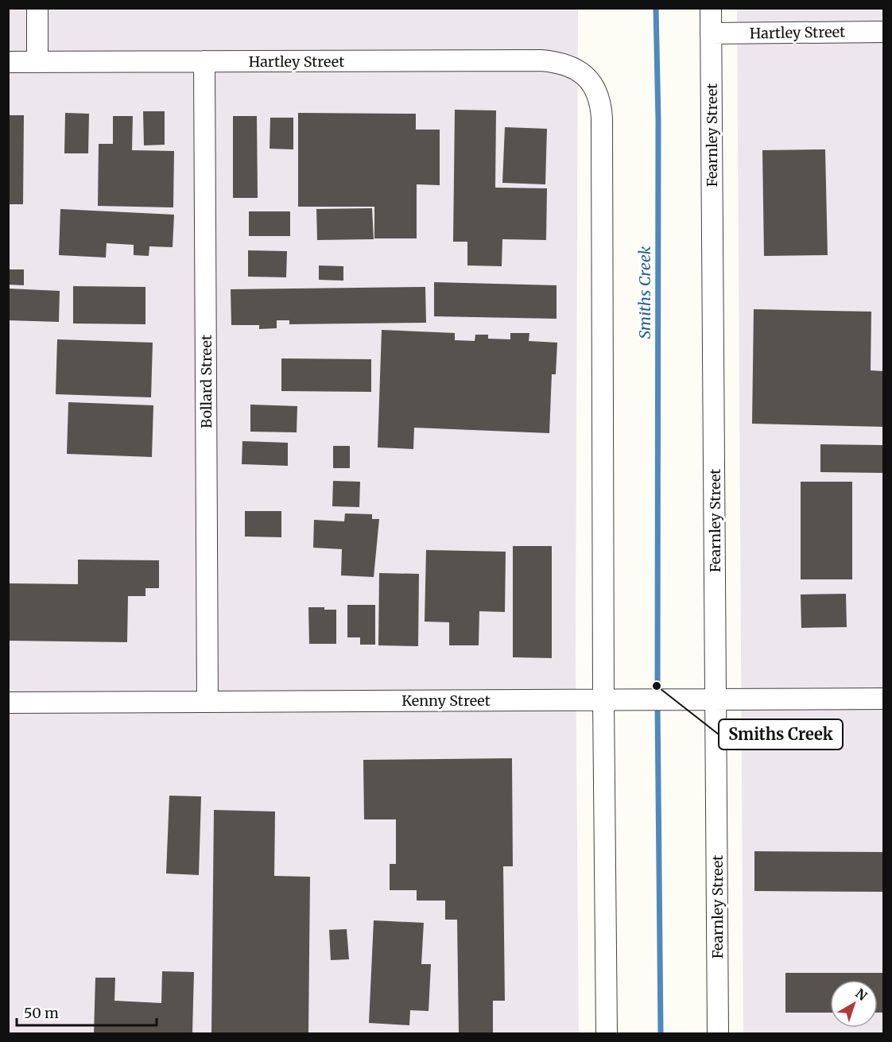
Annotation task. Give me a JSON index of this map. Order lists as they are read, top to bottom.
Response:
{
  "streets": {
    "street": [
      "Hartley Street",
      "Fearnley Street",
      "Bollard Street",
      "Kenny Street"
    ]
  },
  "crossings": [
    ["Hartley Street", "Fearnley Street"],
    ["Hartley Street", "Bollard Street"],
    ["Hartley Street", "Kenny Street"],
    ["Fearnley Street", "Kenny Street"],
    ["Bollard Street", "Kenny Street"]
  ],
  "water": ["Smiths Creek"],
  "places": ["Smiths Creek"],
  "scale_bar": "50 m",
  "north": "top right"
}
